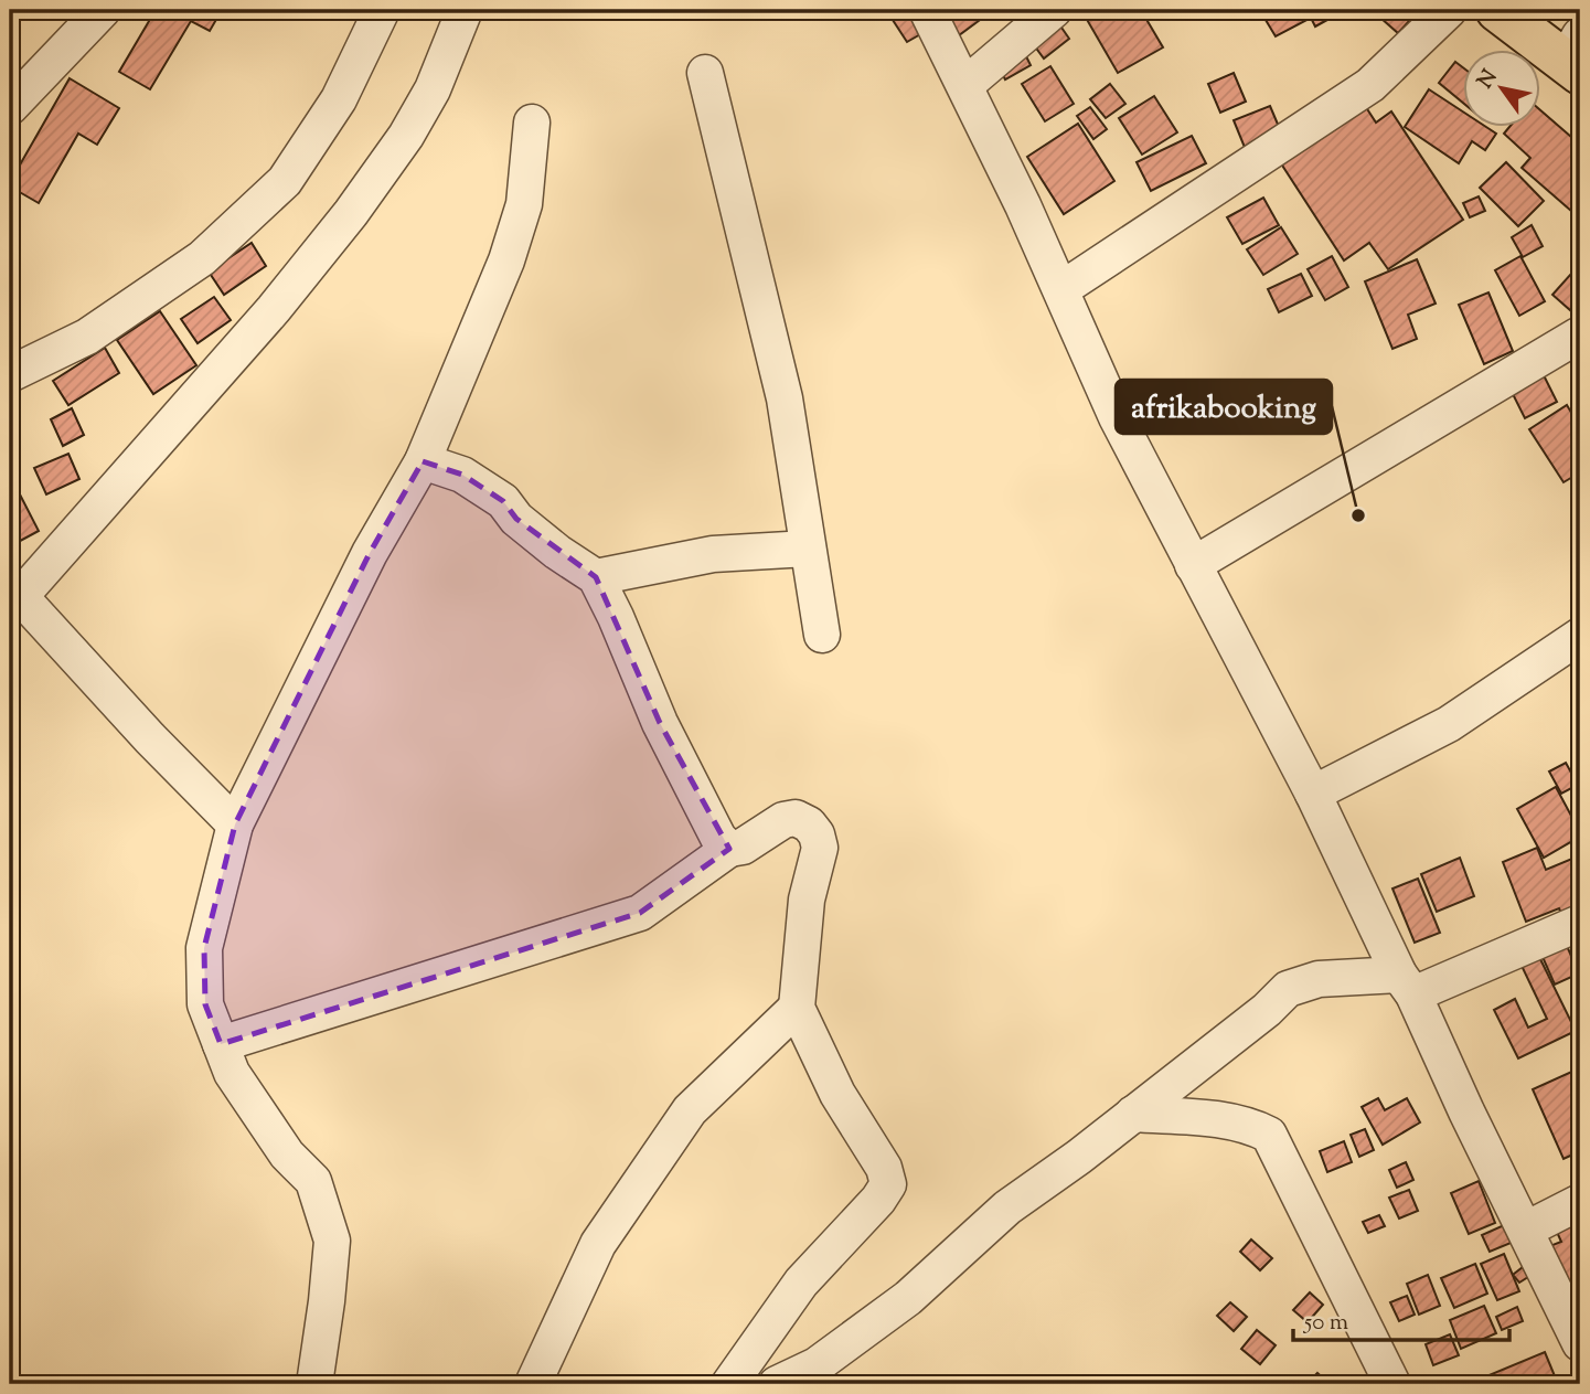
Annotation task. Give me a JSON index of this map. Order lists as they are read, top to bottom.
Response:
{
  "places": ["afrikabooking"],
  "scale_bar": "50 m",
  "north": "top left"
}
